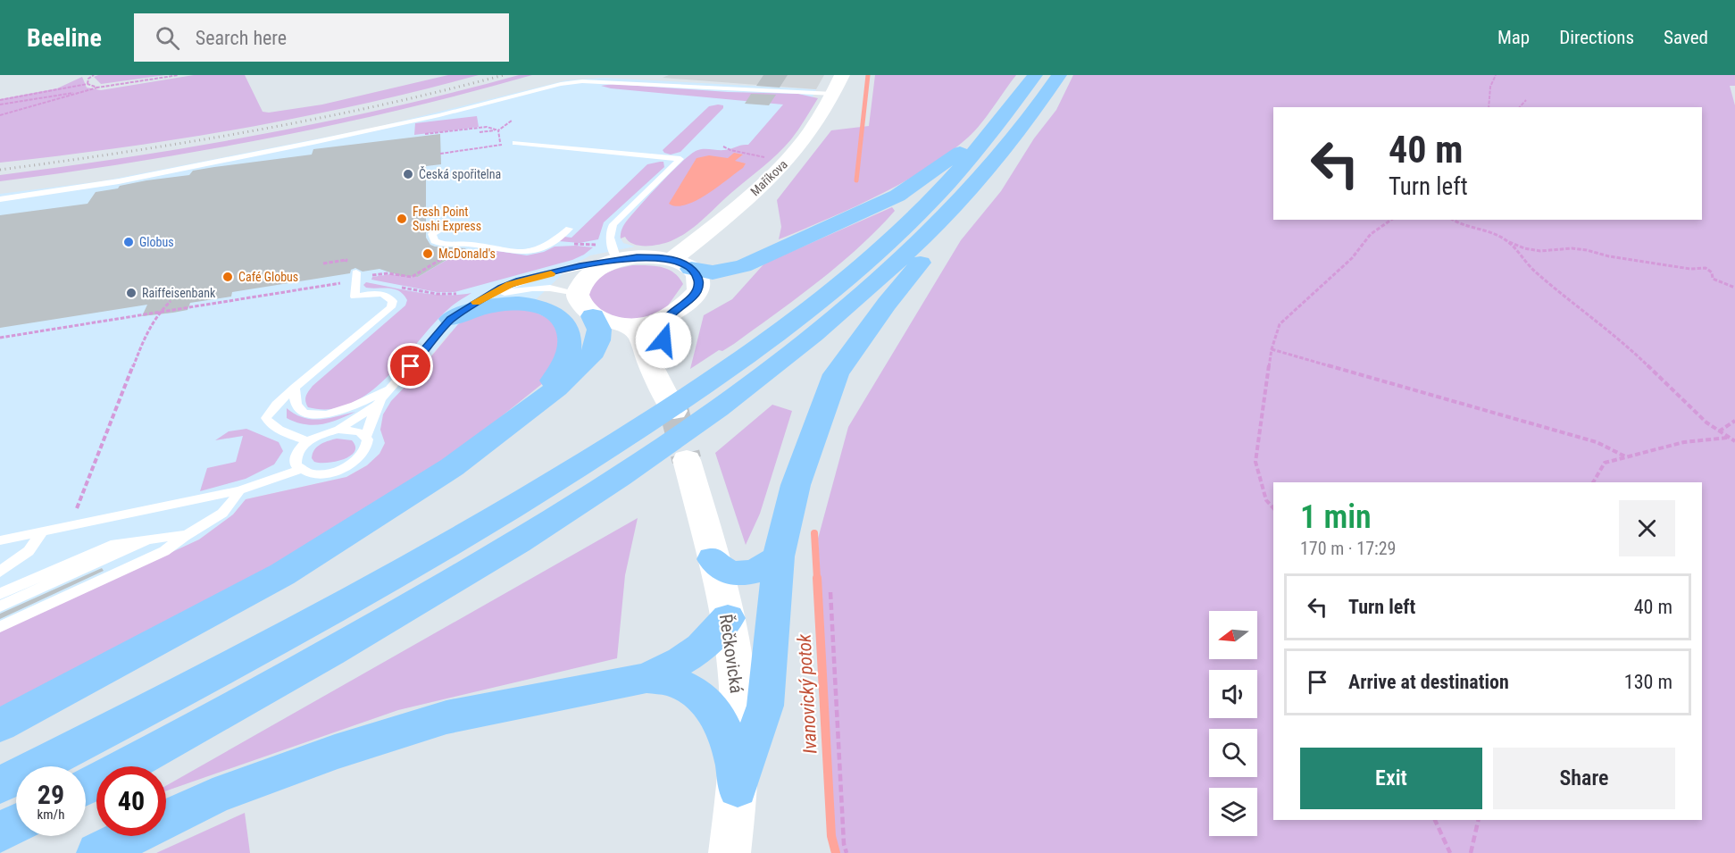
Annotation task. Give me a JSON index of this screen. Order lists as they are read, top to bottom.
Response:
{
  "streets": {
    "street": ["Maříkova", "Řečkovická"]
  },
  "water": ["Ivanovický potok"],
  "places": [
    "Česká spořitelna",
    "Fresh Point Sushi Express",
    "Globus",
    "McDonald's",
    "Café Globus",
    "Raiffeisenbank"
  ],
  "north": "left",
  "page": {
    "header": "Beeline",
    "search": "Search here",
    "nav": ["Map", "Directions", "Saved"],
    "turn": ["40 m", "Turn left"],
    "heading": ["1 min", "170 m · 17:29"],
    "list": [
      {
        "name": "Turn left",
        "value": "40 m"
      },
      {
        "name": "Arrive at destination",
        "value": "130 m"
      }
    ],
    "buttons": ["Exit", "Share"],
    "speed": "29 km/h",
    "limit": "40"
  }
}
